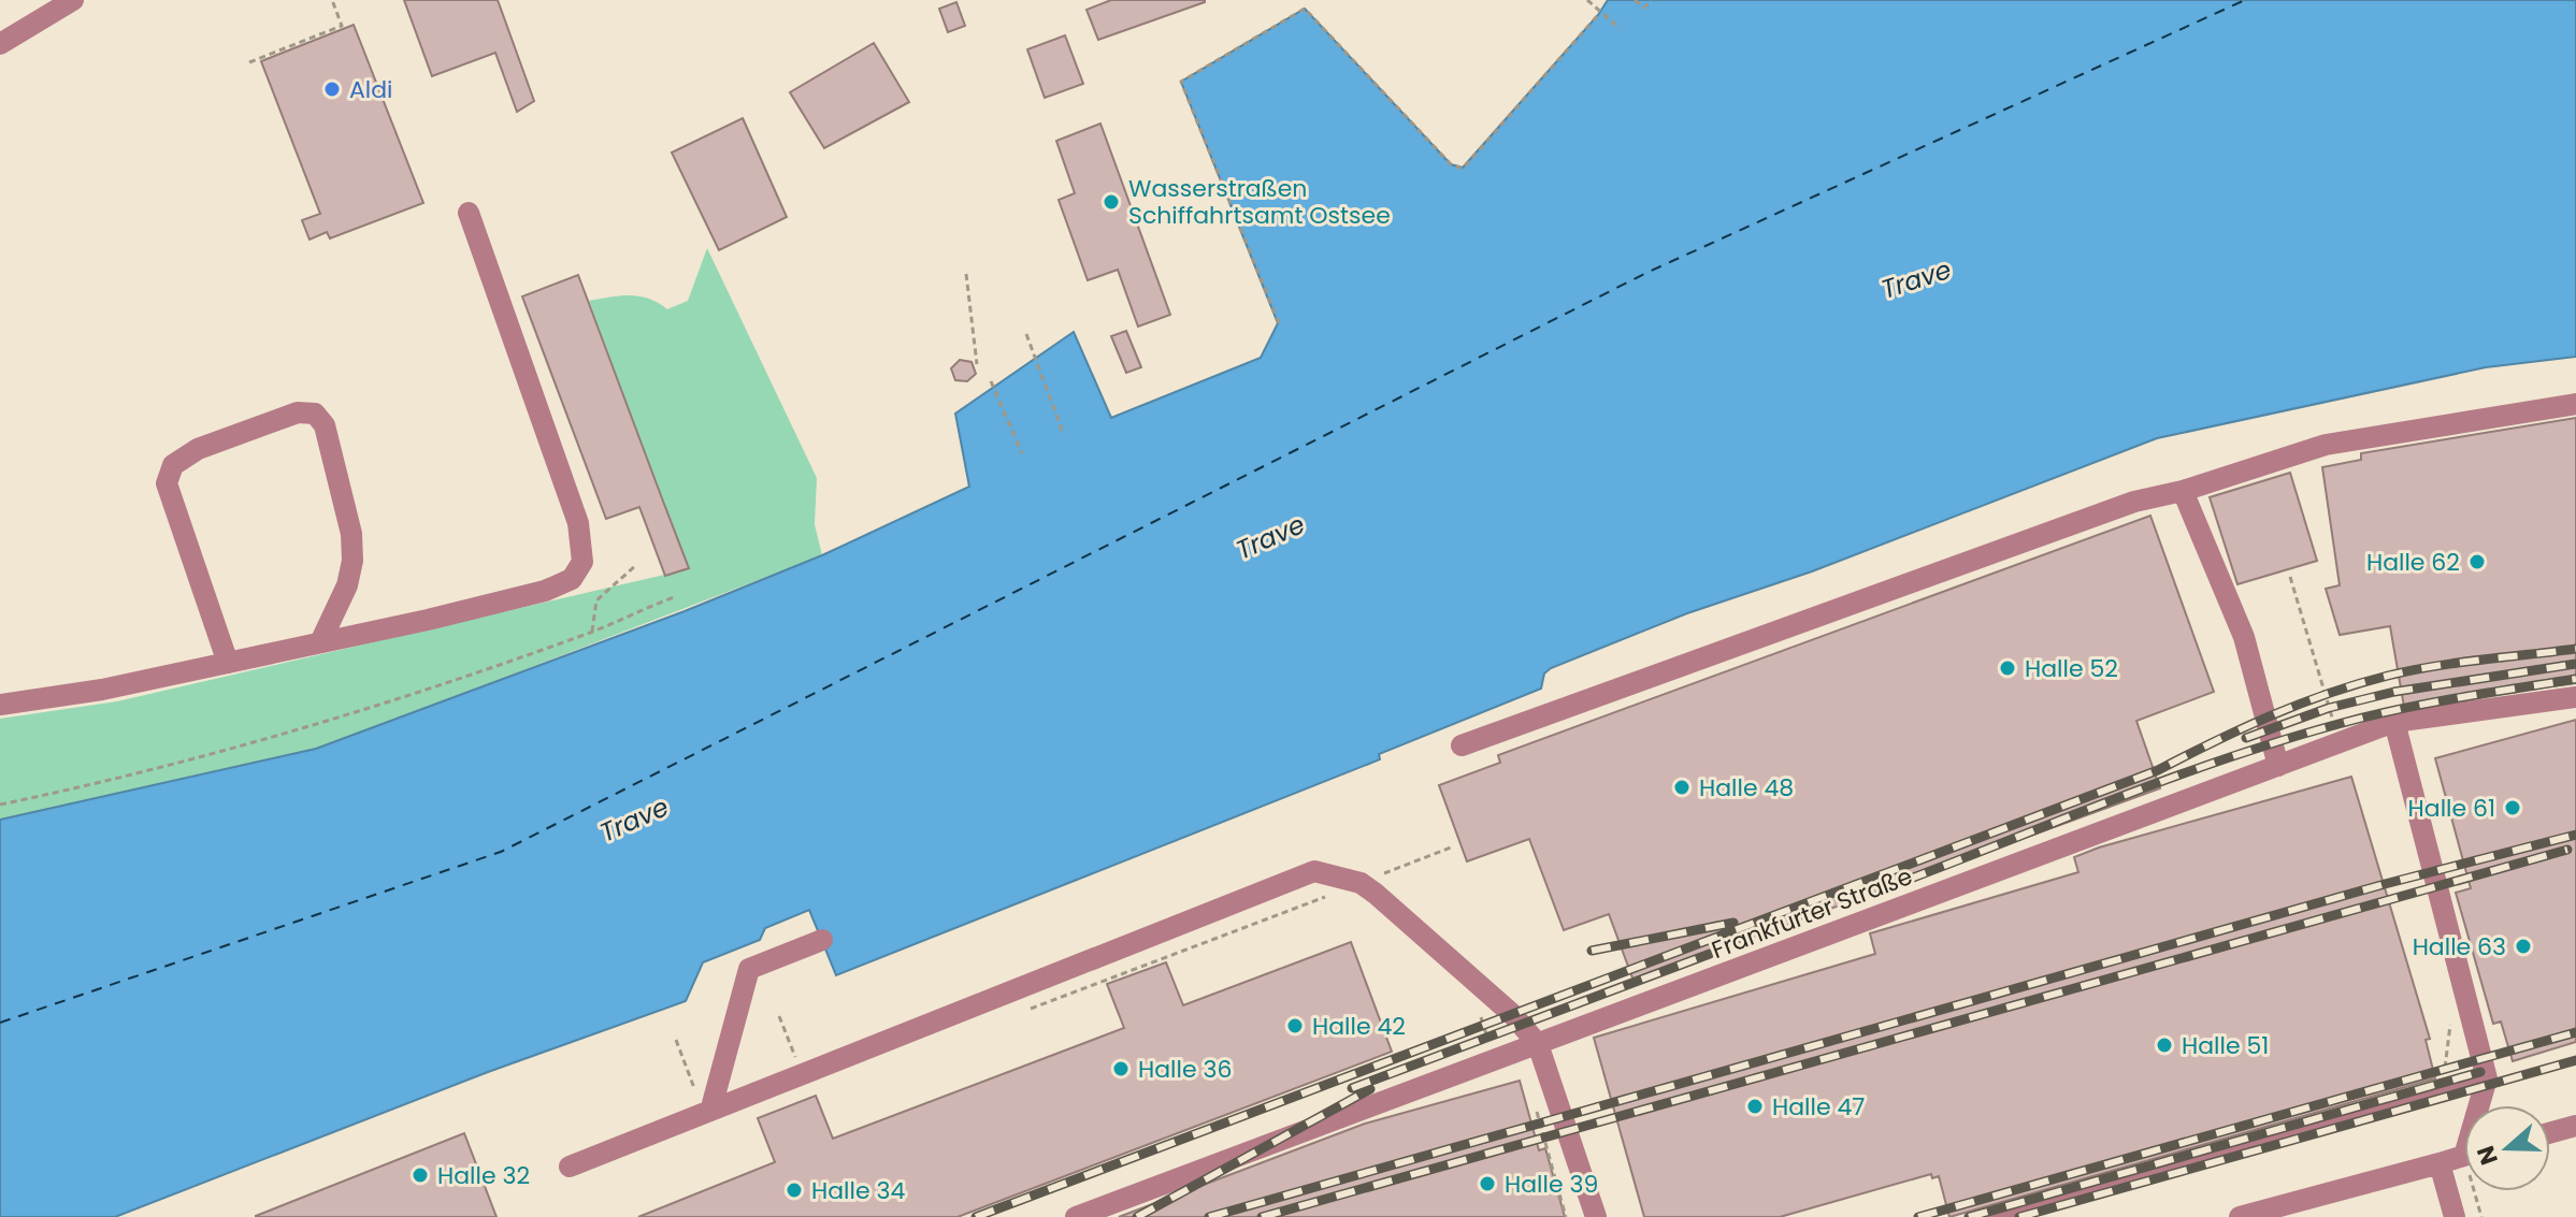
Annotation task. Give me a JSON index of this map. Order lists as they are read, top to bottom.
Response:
{
  "streets": {
    "street": ["Frankfurter Straße"]
  },
  "water": ["Trave"],
  "places": [
    "Aldi",
    "Wasserstraßen Schiffahrtsamt Ostsee",
    "Halle 62",
    "Halle 52",
    "Halle 48",
    "Halle 61",
    "Halle 63",
    "Halle 42",
    "Halle 51",
    "Halle 36",
    "Halle 47",
    "Halle 32",
    "Halle 39",
    "Halle 34"
  ],
  "north": "left"
}
